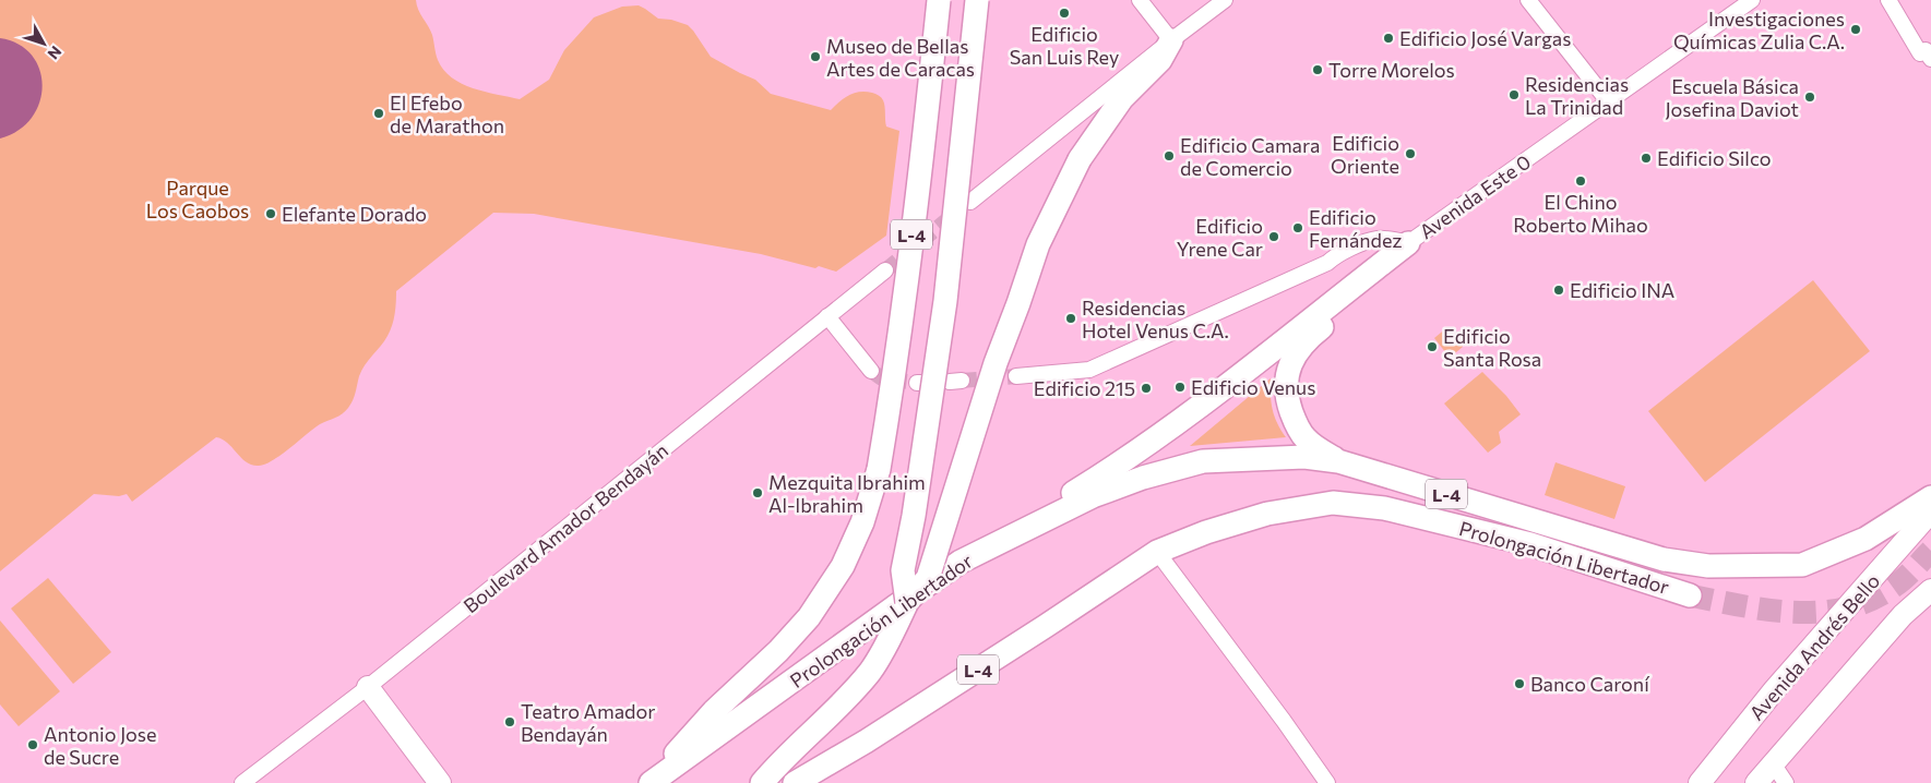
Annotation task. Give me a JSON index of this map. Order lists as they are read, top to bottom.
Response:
{
  "streets": {
    "main road": ["L-4", "Prolongación Libertador"],
    "street": ["Avenida Este 0", "Boulevard Amador Bendayán", "Avenida Andrés Bello"]
  },
  "crossings": [
    ["Avenida Este 0", "L-4"],
    ["L-4", "Prolongación Libertador"]
  ],
  "parks": ["Parque Los Caobos"],
  "places": [
    "Edificio San Luis Rey",
    "Investigaciones Químicas Zulia C.A.",
    "Edificio José Vargas",
    "Museo de Bellas Artes de Caracas",
    "Torre Morelos",
    "Residencias La Trinidad",
    "Escuela Básica Josefina Daviot",
    "El Efebo de Marathon",
    "Edificio Oriente",
    "Edificio Camara de Comercio",
    "Edificio Silco",
    "El Chino Roberto Mihao",
    "Elefante Dorado",
    "Edificio Fernández",
    "Edificio Yrene Car",
    "Edificio INA",
    "Residencias Hotel Venus C.A.",
    "Edificio Santa Rosa",
    "Edificio Venus",
    "Edificio 215",
    "Mezquita Ibrahim Al-lbrahim",
    "Banco Caroní",
    "Teatro Amador Bendayán",
    "Antonio Jose de Sucre"
  ],
  "north": "bottom right"
}
